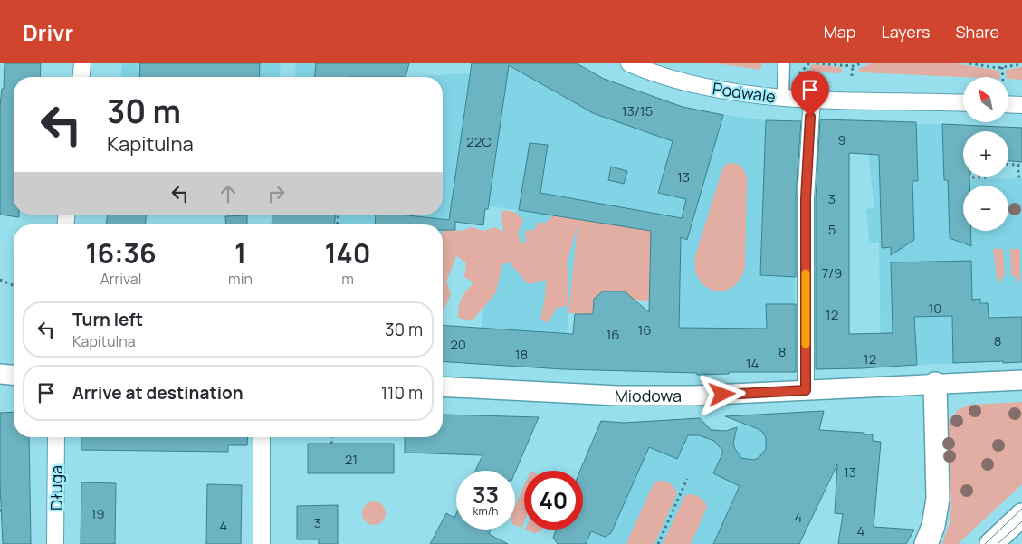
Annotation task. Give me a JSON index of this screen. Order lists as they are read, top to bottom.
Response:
{
  "streets": {
    "street": ["Podwale", "Miodowa", "Długa"]
  },
  "house_numbers": [
    "13/15",
    "9",
    "22C",
    "13",
    "3",
    "5",
    "7/9",
    "10",
    "12",
    "16",
    "16",
    "8",
    "20",
    "8",
    "18",
    "12",
    "14",
    "21",
    "13",
    "19",
    "4",
    "3",
    "4",
    "4"
  ],
  "north": "top left",
  "page": {
    "header": "Drivr",
    "nav": ["Map", "Layers", "Share"],
    "map_buttons": ["+", "−"],
    "turn": ["30 m", "Kapitulna"],
    "eta": [
      "16:36",
      "Arrival",
      "1",
      "min",
      "140",
      "m"
    ],
    "list": [
      {
        "name": "Turn left",
        "note": "Kapitulna",
        "value": "30 m"
      },
      {
        "name": "Arrive at destination",
        "value": "110 m"
      }
    ],
    "speed": "33 km/h",
    "limit": "40"
  }
}
